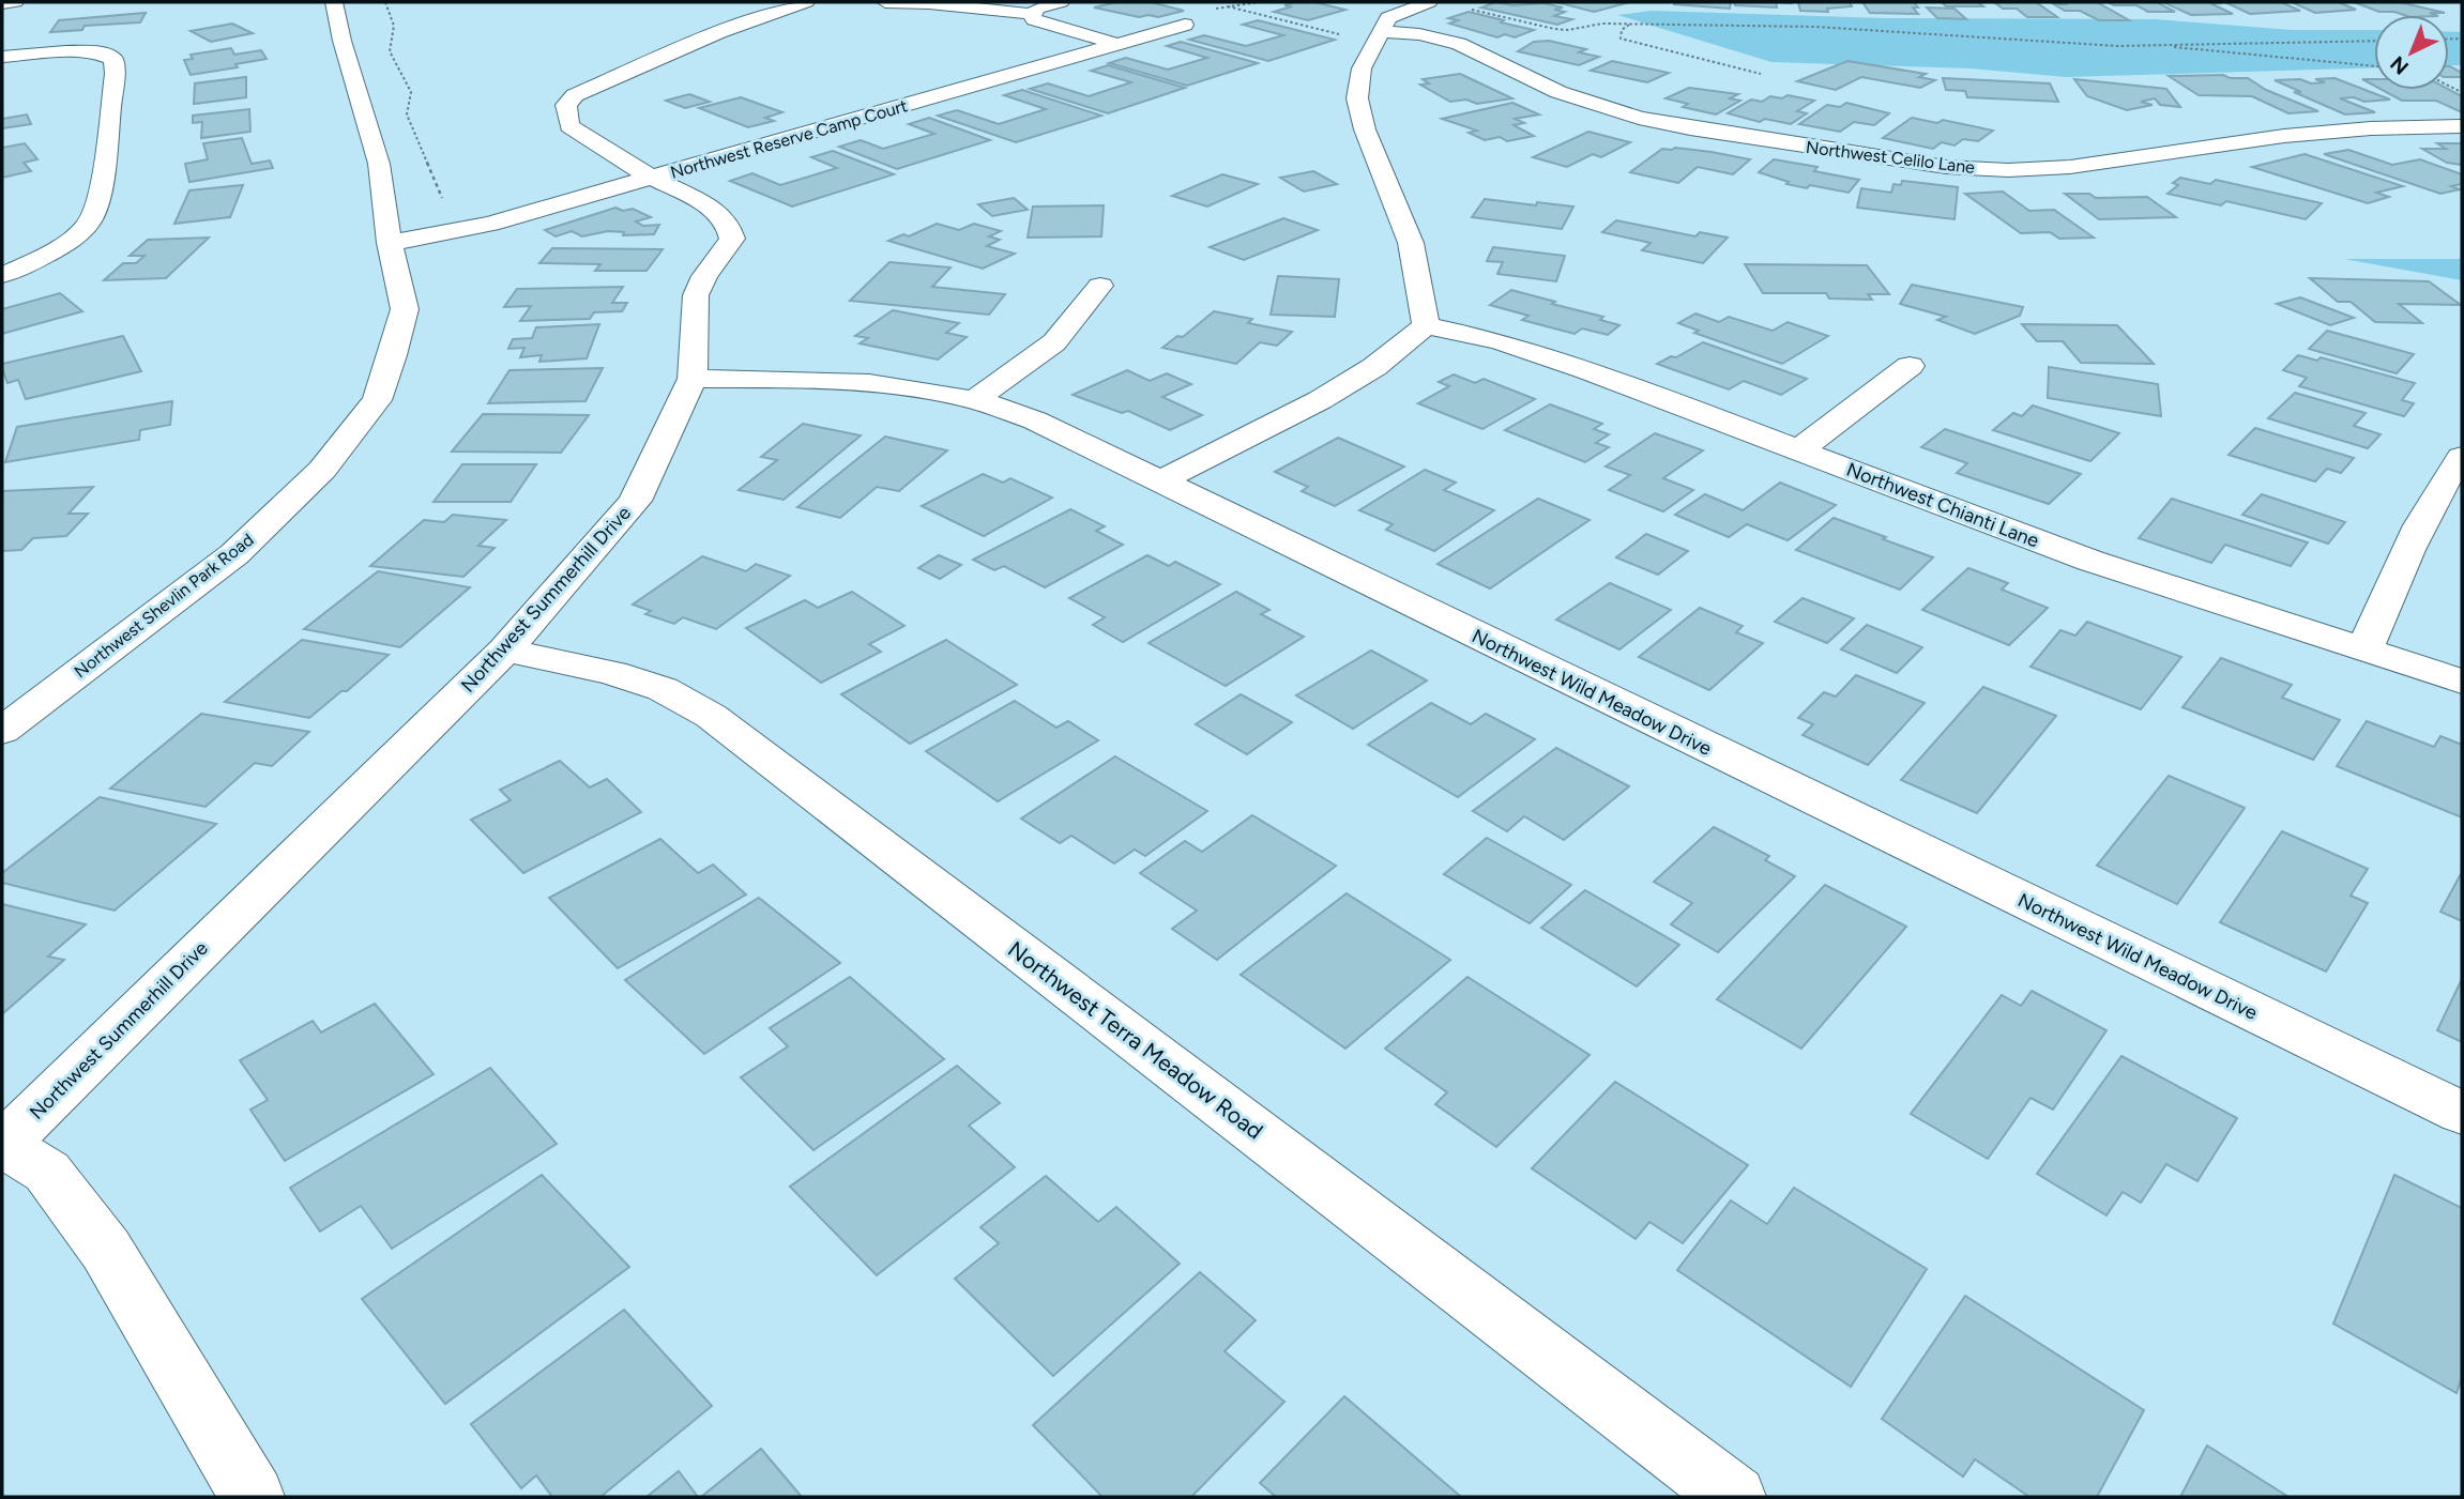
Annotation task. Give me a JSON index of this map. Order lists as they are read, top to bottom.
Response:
{
  "streets": {
    "street": [
      "Northwest Reserve Camp Court",
      "Northwest Celilo Lane",
      "Northwest Chianti Lane",
      "Northwest Summerhill Drive",
      "Northwest Shevlin Park Road",
      "Northwest Wild Meadow Drive",
      "Northwest Terra Meadow Road"
    ]
  },
  "crossings": [
    ["Northwest Reserve Camp Court", "Northwest Summerhill Drive"],
    ["Northwest Reserve Camp Court", "Northwest Shevlin Park Road"],
    ["Northwest Summerhill Drive", "Northwest Wild Meadow Drive"],
    ["Northwest Summerhill Drive", "Northwest Terra Meadow Road"]
  ],
  "north": "bottom left"
}
